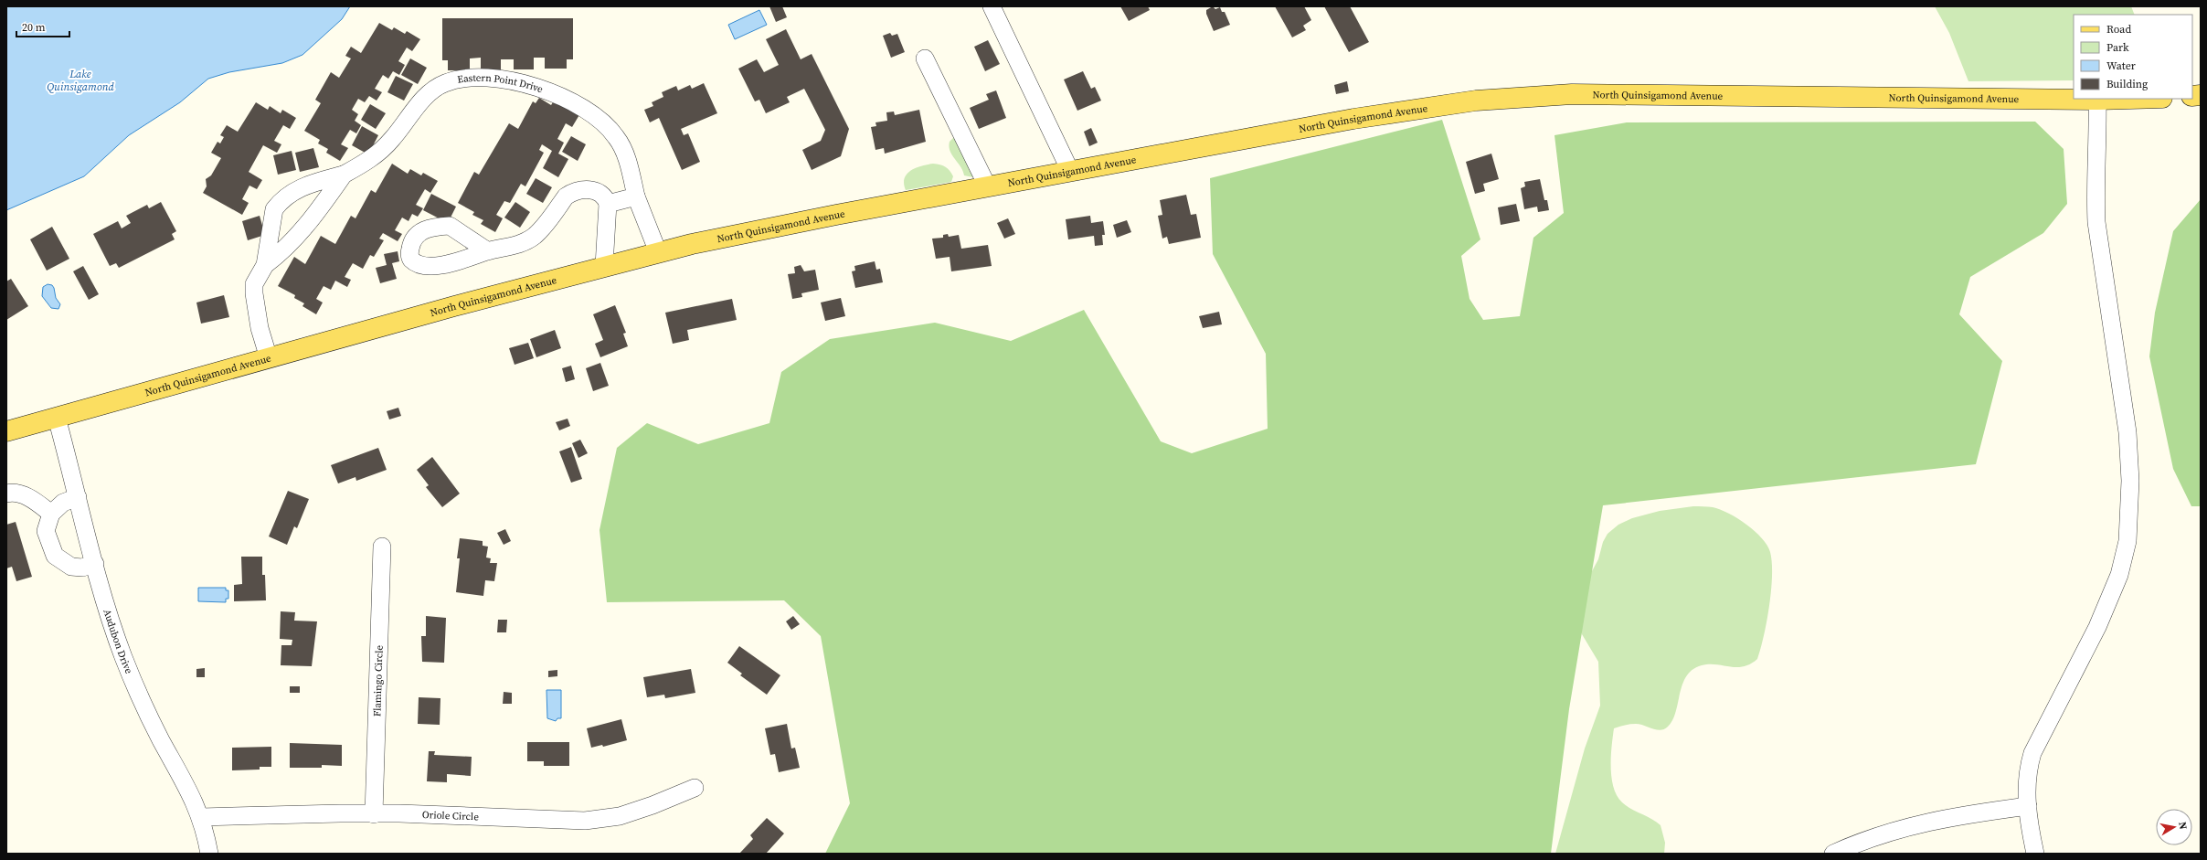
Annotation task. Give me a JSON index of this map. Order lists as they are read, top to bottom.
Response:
{
  "streets": {
    "main road": ["North Quinsigamond Avenue"],
    "street": [
      "Eastern Point Drive",
      "Audubon Drive",
      "Flamingo Circle",
      "Oriole Circle"
    ]
  },
  "crossings": [
    ["Eastern Point Drive", "North Quinsigamond Avenue"],
    ["North Quinsigamond Avenue", "Audubon Drive"],
    ["Audubon Drive", "Oriole Circle"],
    ["Flamingo Circle", "Oriole Circle"]
  ],
  "water": ["Lake Quinsigamond"],
  "legend": [
    "Road",
    "Park",
    "Water",
    "Building"
  ],
  "scale_bar": "20 m",
  "north": "right"
}
